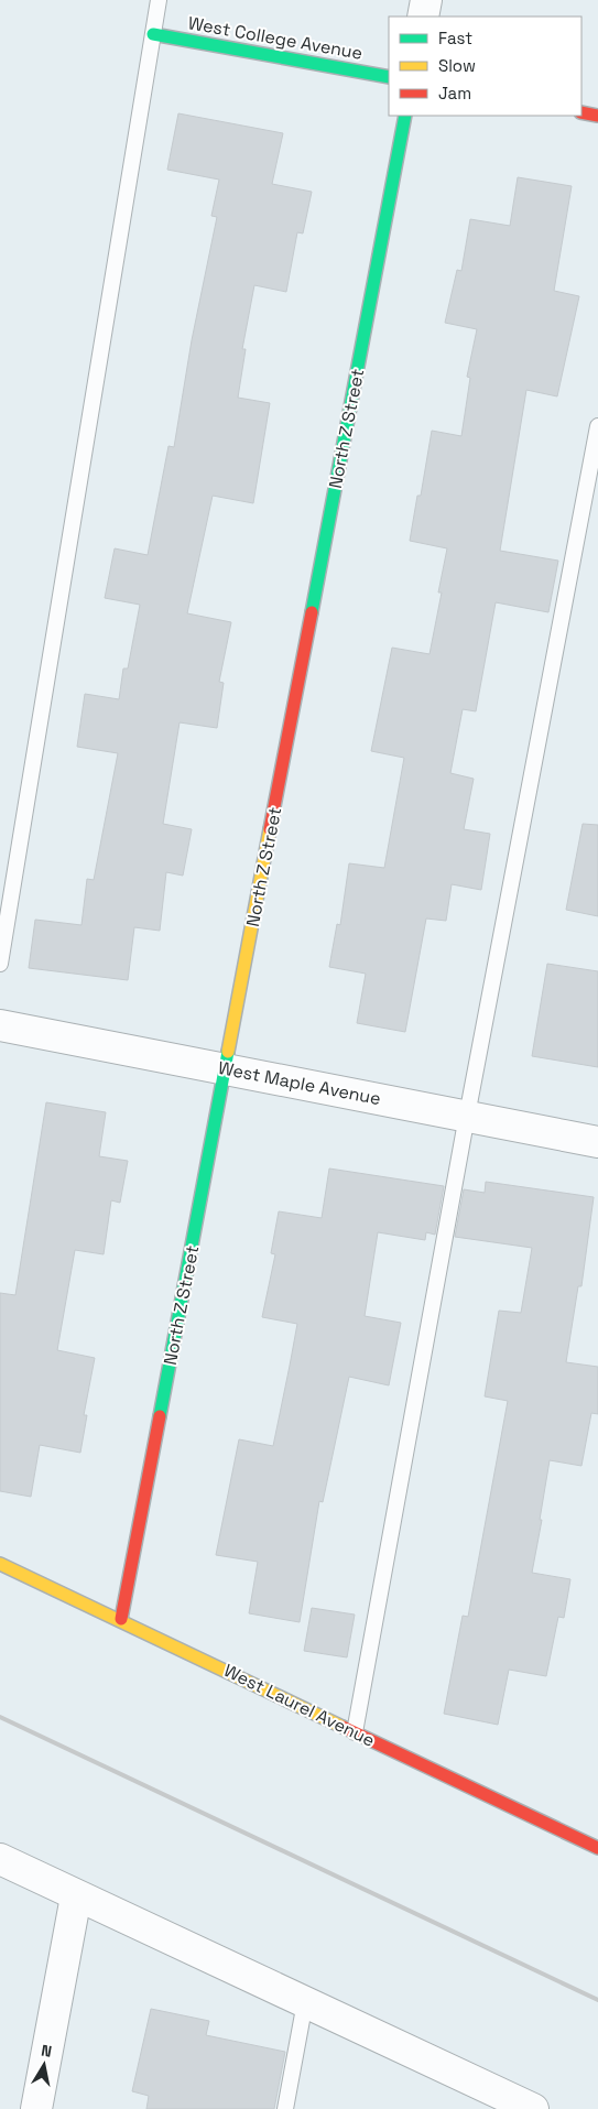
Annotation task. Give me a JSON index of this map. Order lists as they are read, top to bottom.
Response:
{
  "streets": {
    "street": [
      "West College Avenue",
      "North Z Street",
      "West Maple Avenue",
      "West Laurel Avenue"
    ]
  },
  "crossings": [
    ["North Z Street", "West Maple Avenue"],
    ["North Z Street", "West Laurel Avenue"]
  ],
  "legend": ["Fast", "Slow", "Jam"],
  "north": "top"
}
